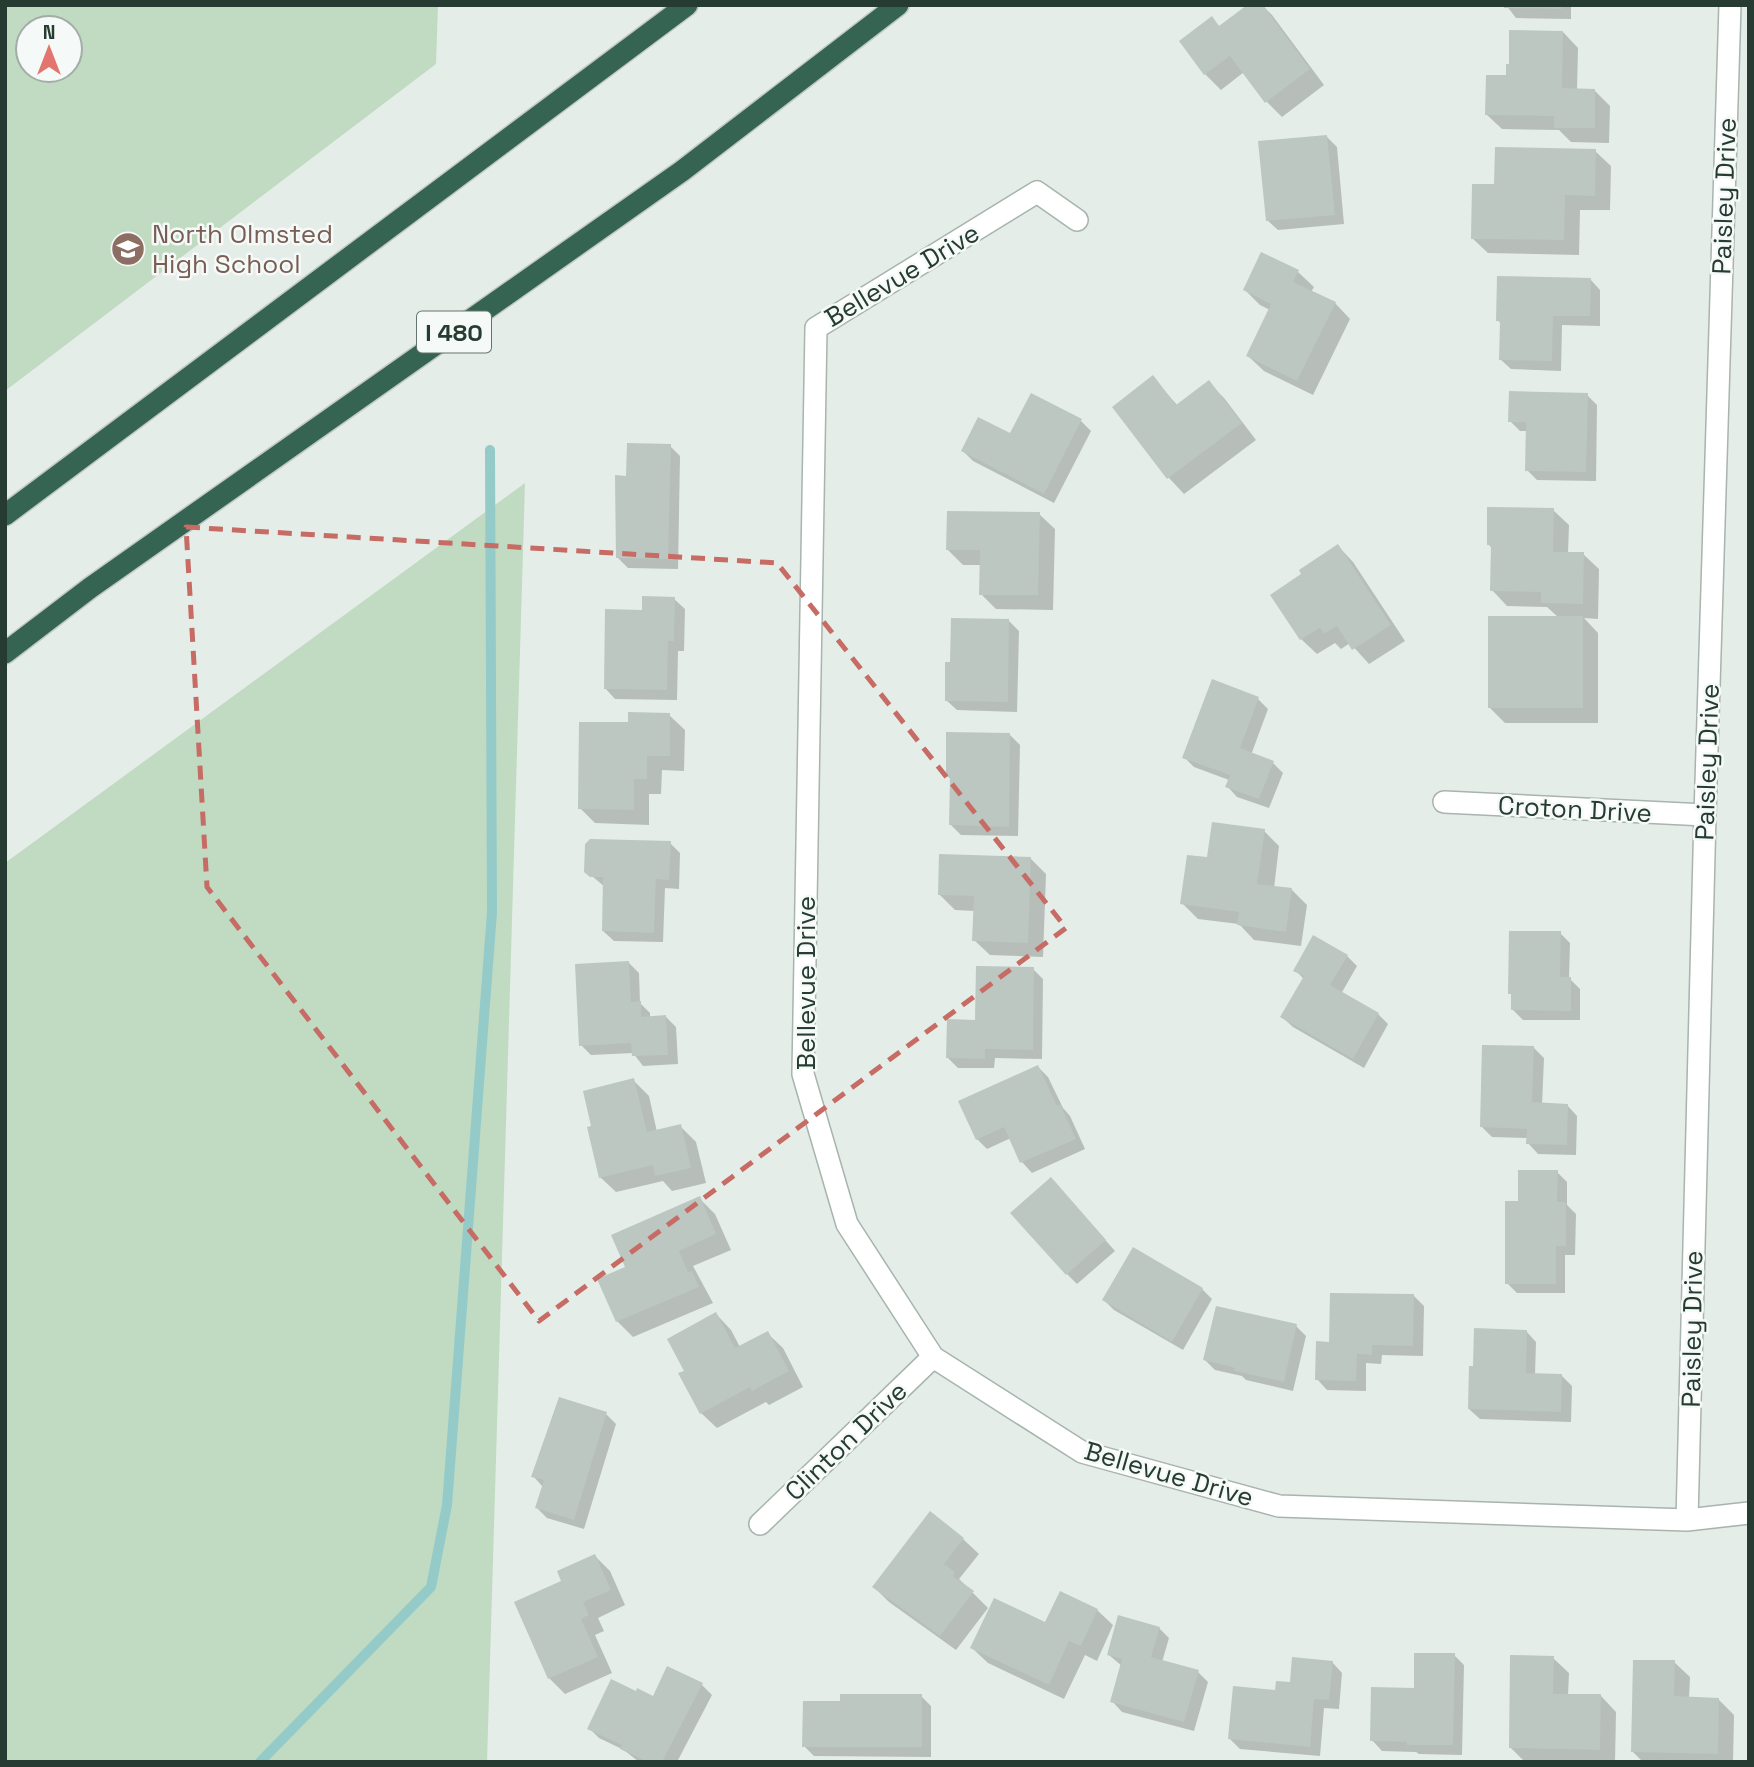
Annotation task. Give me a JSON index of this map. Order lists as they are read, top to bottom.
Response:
{
  "streets": {
    "highway": ["I 480"],
    "street": [
      "Paisley Drive",
      "Bellevue Drive",
      "Croton Drive",
      "Clinton Drive"
    ]
  },
  "crossings": [
    ["Paisley Drive", "Bellevue Drive"],
    ["Paisley Drive", "Croton Drive"],
    ["Bellevue Drive", "Clinton Drive"]
  ],
  "places": {
    "school or university": ["North Olmsted High School"]
  },
  "north": "top"
}
